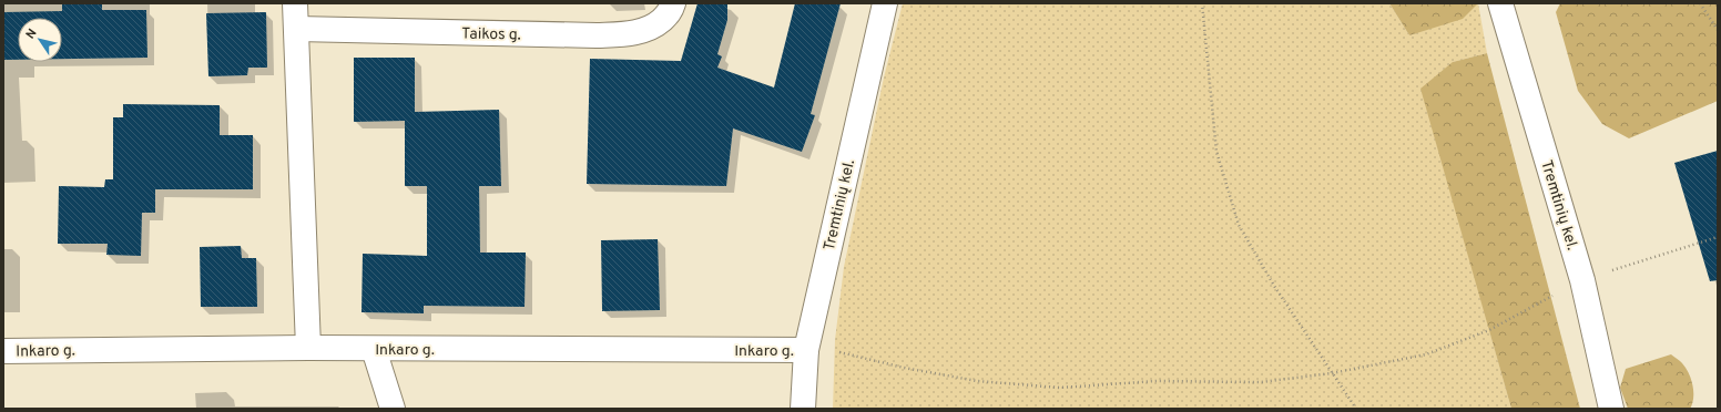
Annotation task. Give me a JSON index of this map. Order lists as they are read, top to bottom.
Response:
{
  "streets": {
    "street": ["Taikos g.", "Tremtinių kel.", "Inkaro g."]
  },
  "crossings": [
    ["Tremtinių kel.", "Inkaro g."]
  ],
  "north": "top left"
}
